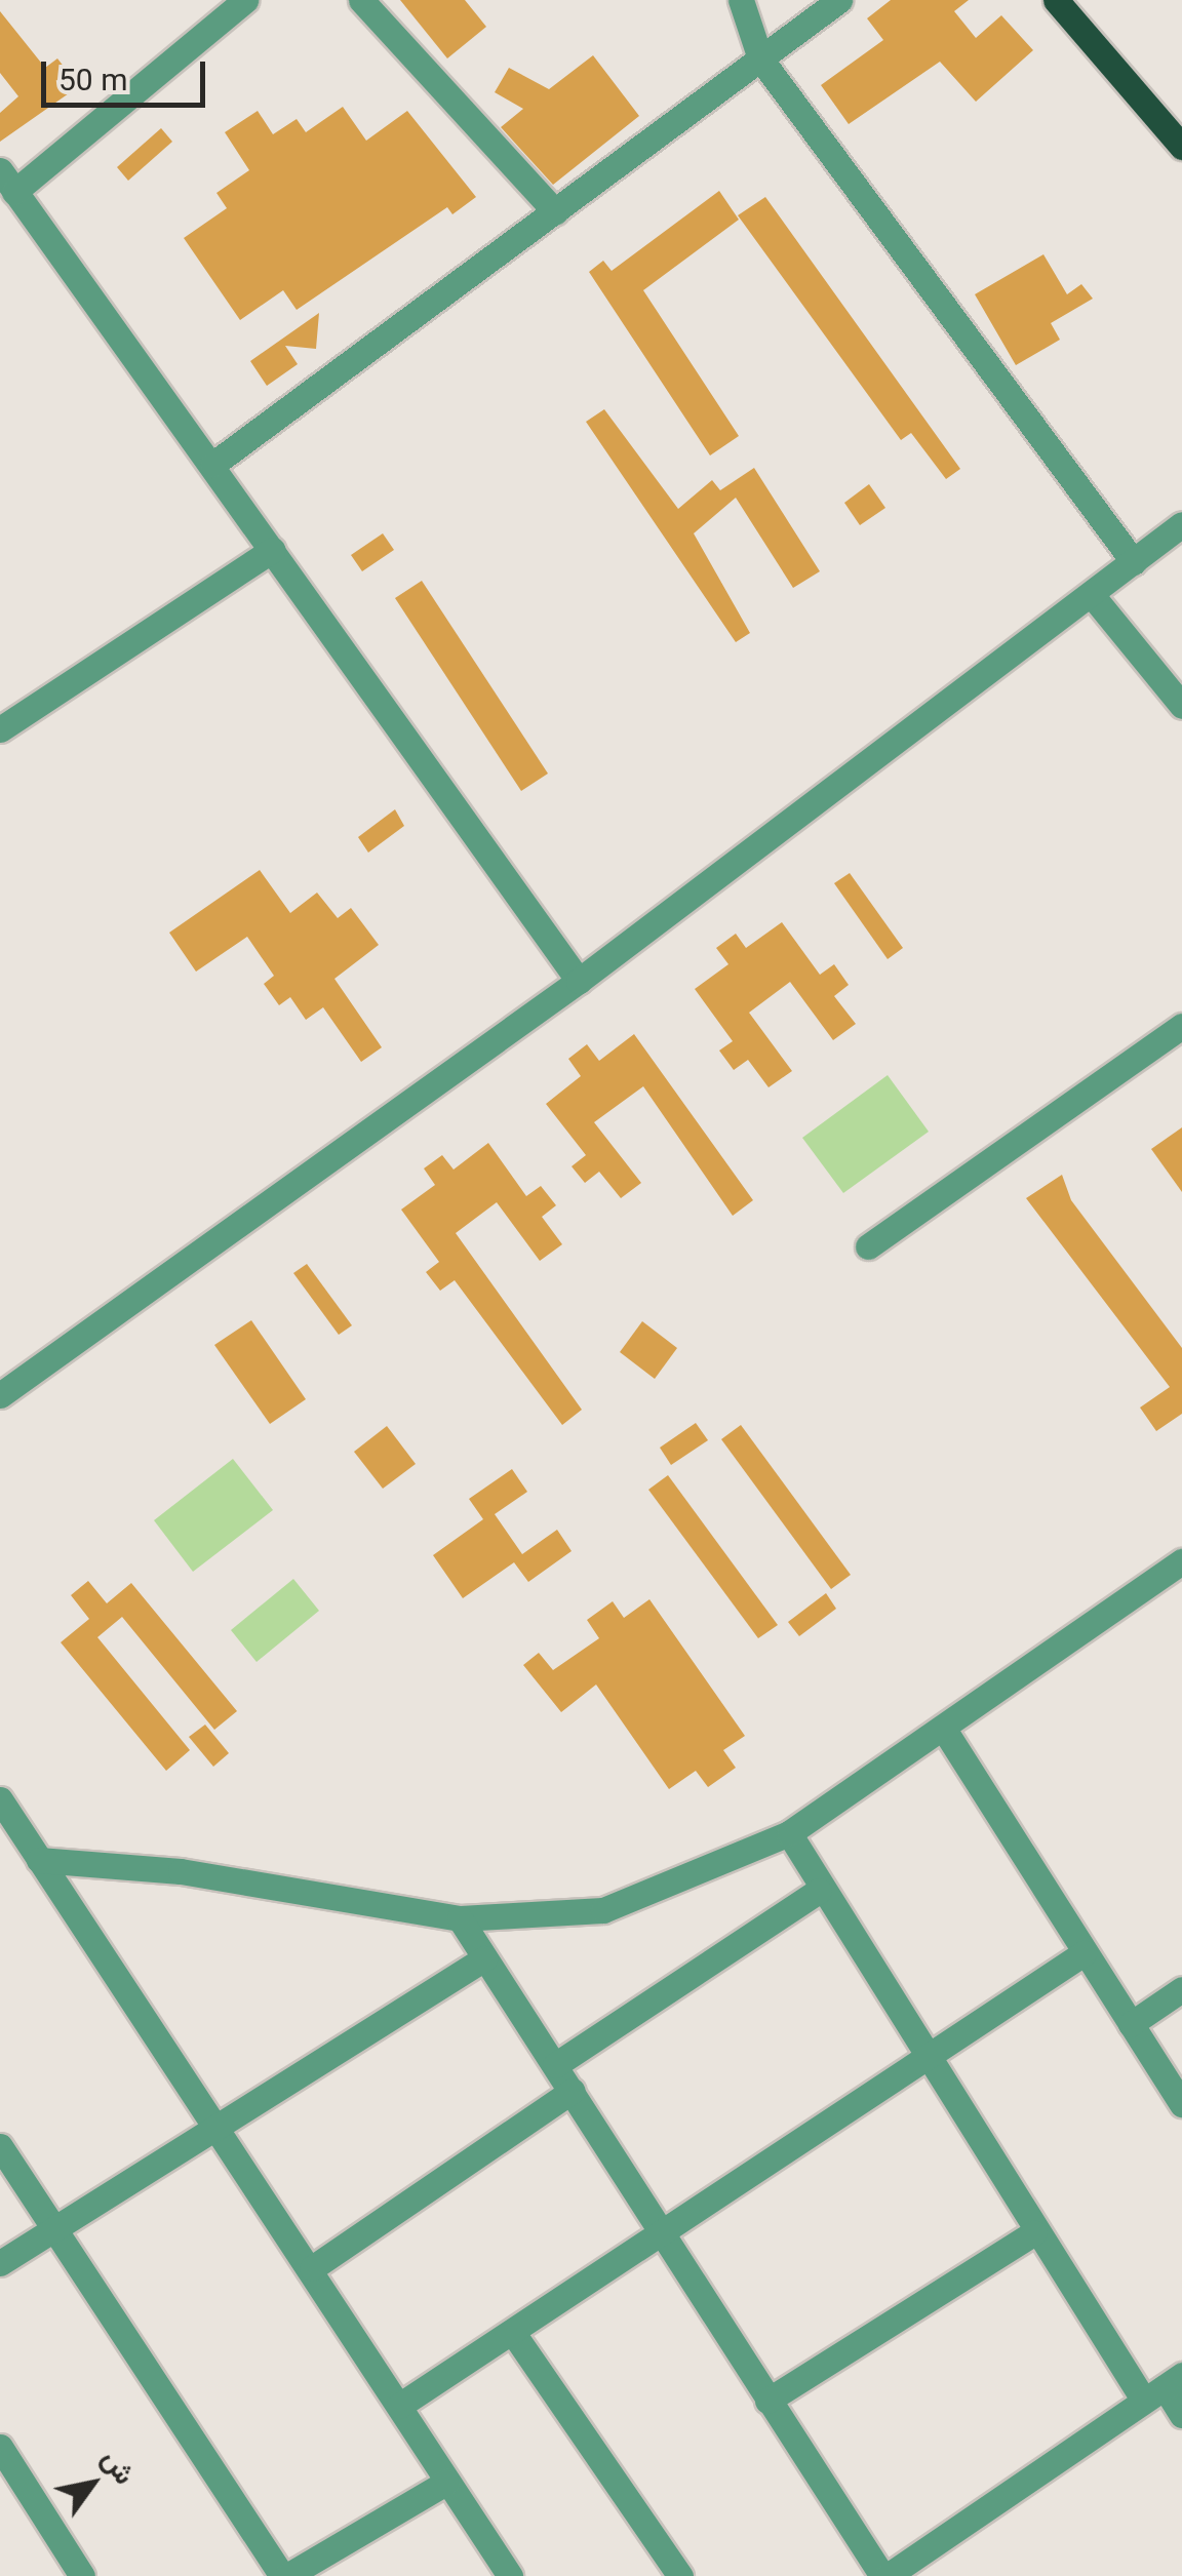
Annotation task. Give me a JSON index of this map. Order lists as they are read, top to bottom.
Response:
{
  "scale_bar": "50 m",
  "north": "top right"
}
